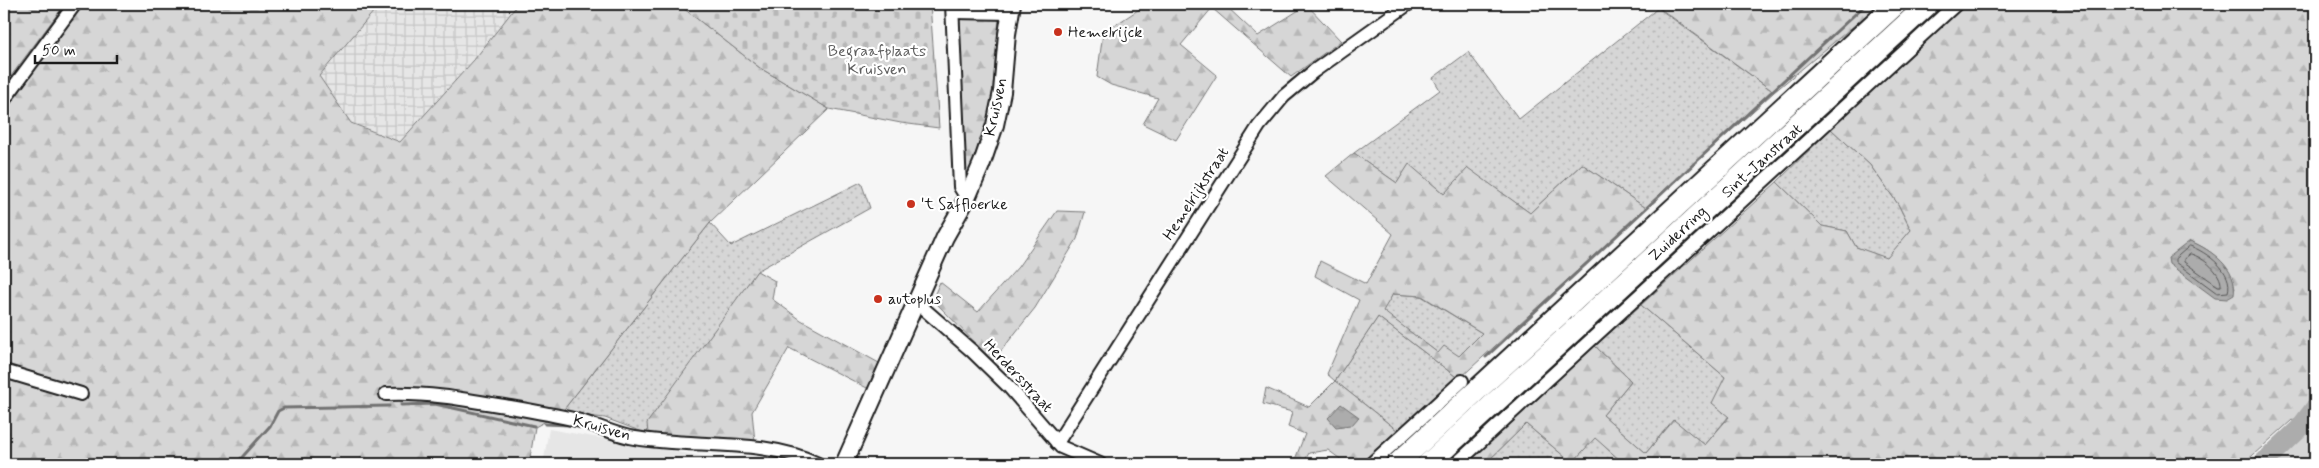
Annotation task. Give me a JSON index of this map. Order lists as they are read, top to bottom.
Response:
{
  "streets": {
    "highway": ["Zuiderring"],
    "street": [
      "Kruisven",
      "Sint-Janstraat",
      "Hemelrijkstraat",
      "Herdersstraat"
    ]
  },
  "crossings": [
    ["Kruisven", "Herdersstraat"],
    ["Hemelrijkstraat", "Herdersstraat"]
  ],
  "parks": ["Begraafplaats Kruisven"],
  "places": ["Hemelrijck", "'t Saffloerke", "autoplus"],
  "scale_bar": "50 m"
}
